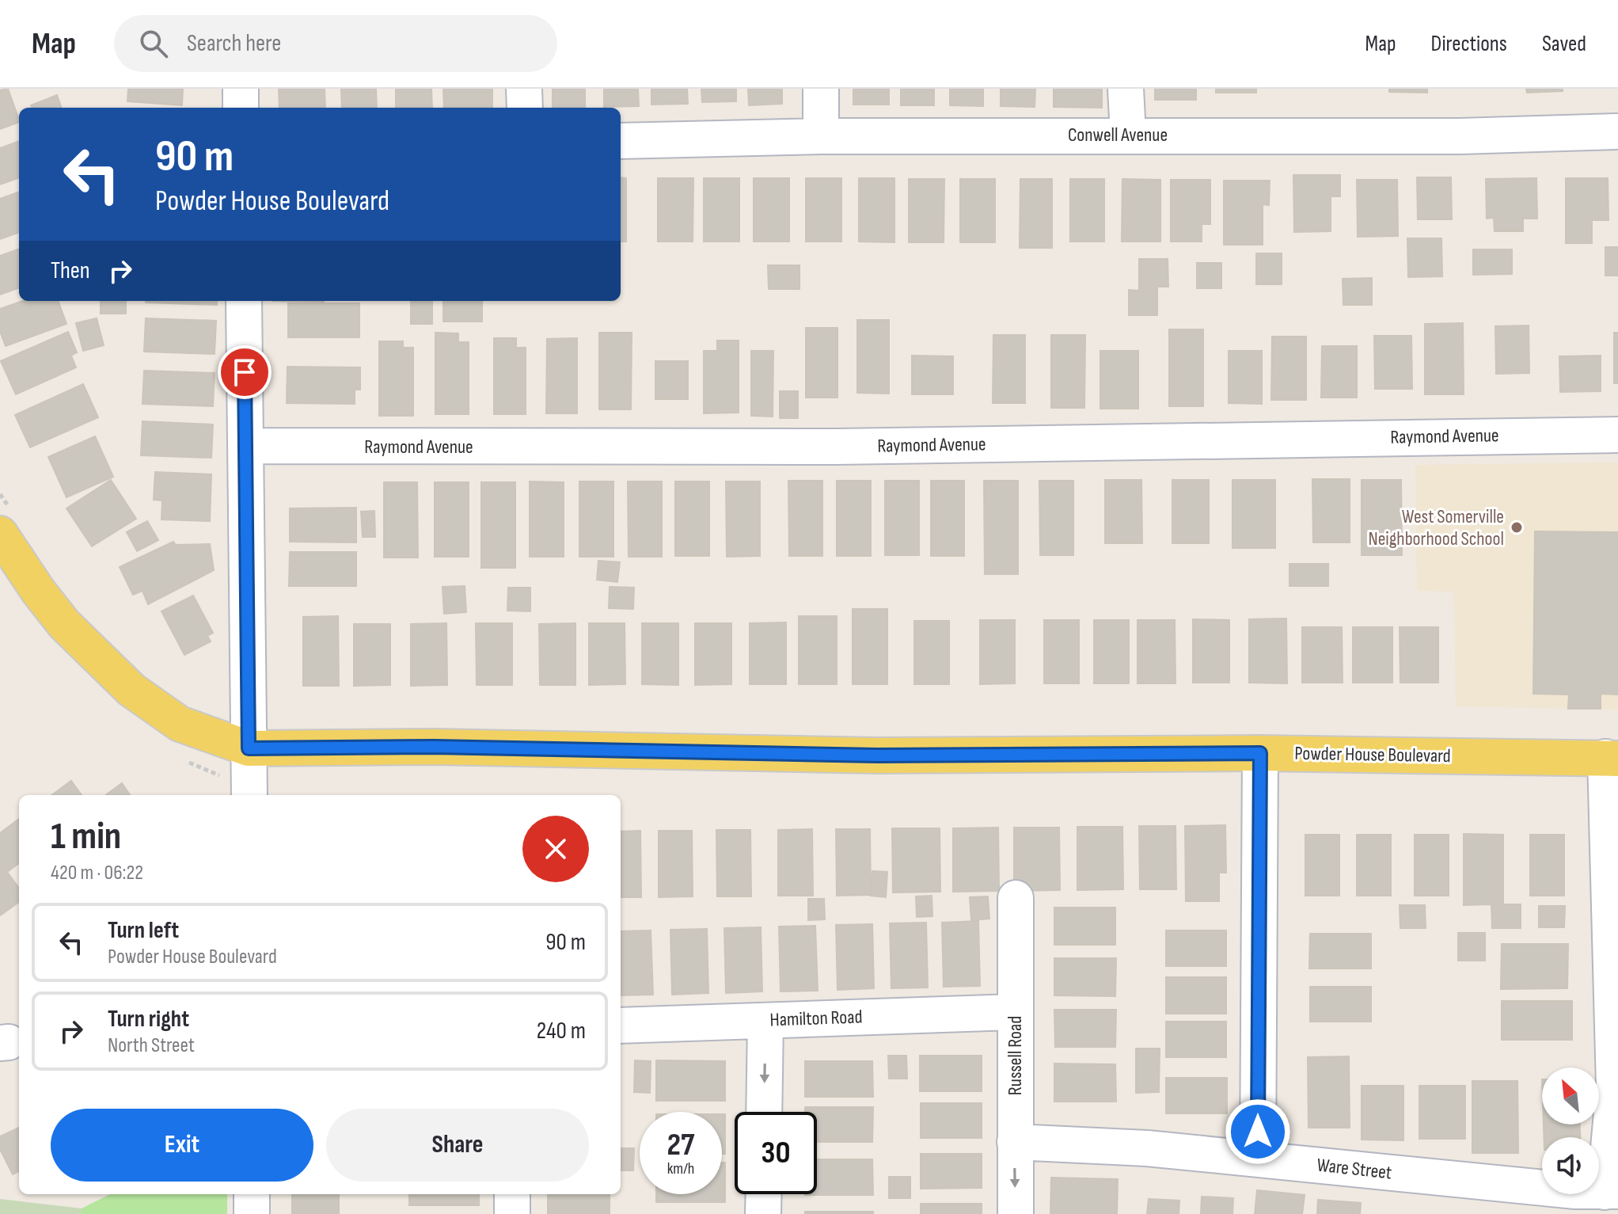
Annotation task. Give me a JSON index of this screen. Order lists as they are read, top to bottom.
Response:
{
  "streets": {
    "main road": ["Powder House Boulevard"],
    "street": [
      "Conwell Avenue",
      "Raymond Avenue",
      "Hamilton Road",
      "Russell Road",
      "Ware Street"
    ]
  },
  "crossings": [
    ["Hamilton Road", "Russell Road"],
    ["Russell Road", "Ware Street"]
  ],
  "places": ["West Somerville Neighborhood School"],
  "north": "top left",
  "page": {
    "header": "Map",
    "search": "Search here",
    "nav": ["Map", "Directions", "Saved"],
    "turn": ["90 m", "Powder House Boulevard"],
    "then": "Then",
    "heading": ["1 min", "420 m · 06:22"],
    "list": [
      {
        "name": "Turn left",
        "note": "Powder House Boulevard",
        "value": "90 m"
      },
      {
        "name": "Turn right",
        "note": "North Street",
        "value": "240 m"
      }
    ],
    "buttons": ["Exit", "Share"],
    "speed": "27 km/h",
    "limit": "30"
  }
}
